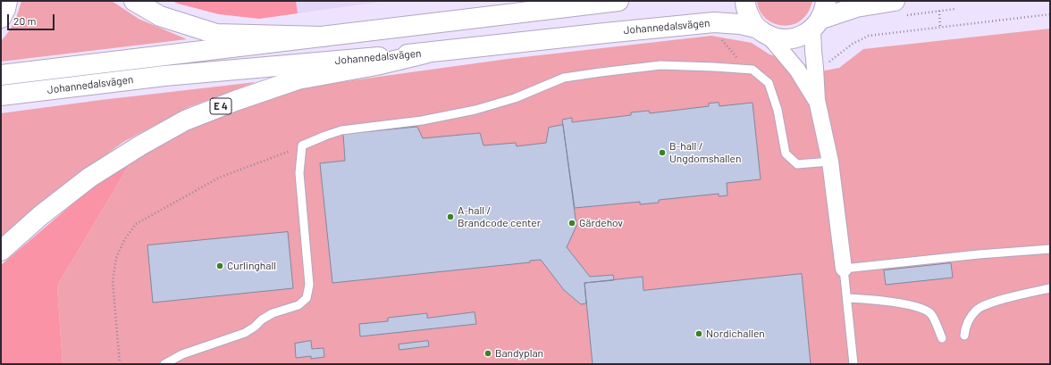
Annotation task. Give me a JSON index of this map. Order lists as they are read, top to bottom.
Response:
{
  "streets": {
    "main road": ["Johannedalsvägen", "E 4"]
  },
  "crossings": [
    ["Johannedalsvägen", "E 4"]
  ],
  "places": [
    "B-hall / Ungdomshallen",
    "A-hall / Brandcode center",
    "Gärdehov",
    "Curlinghall",
    "Nordichallen",
    "Bandyplan"
  ],
  "scale_bar": "20 m"
}
